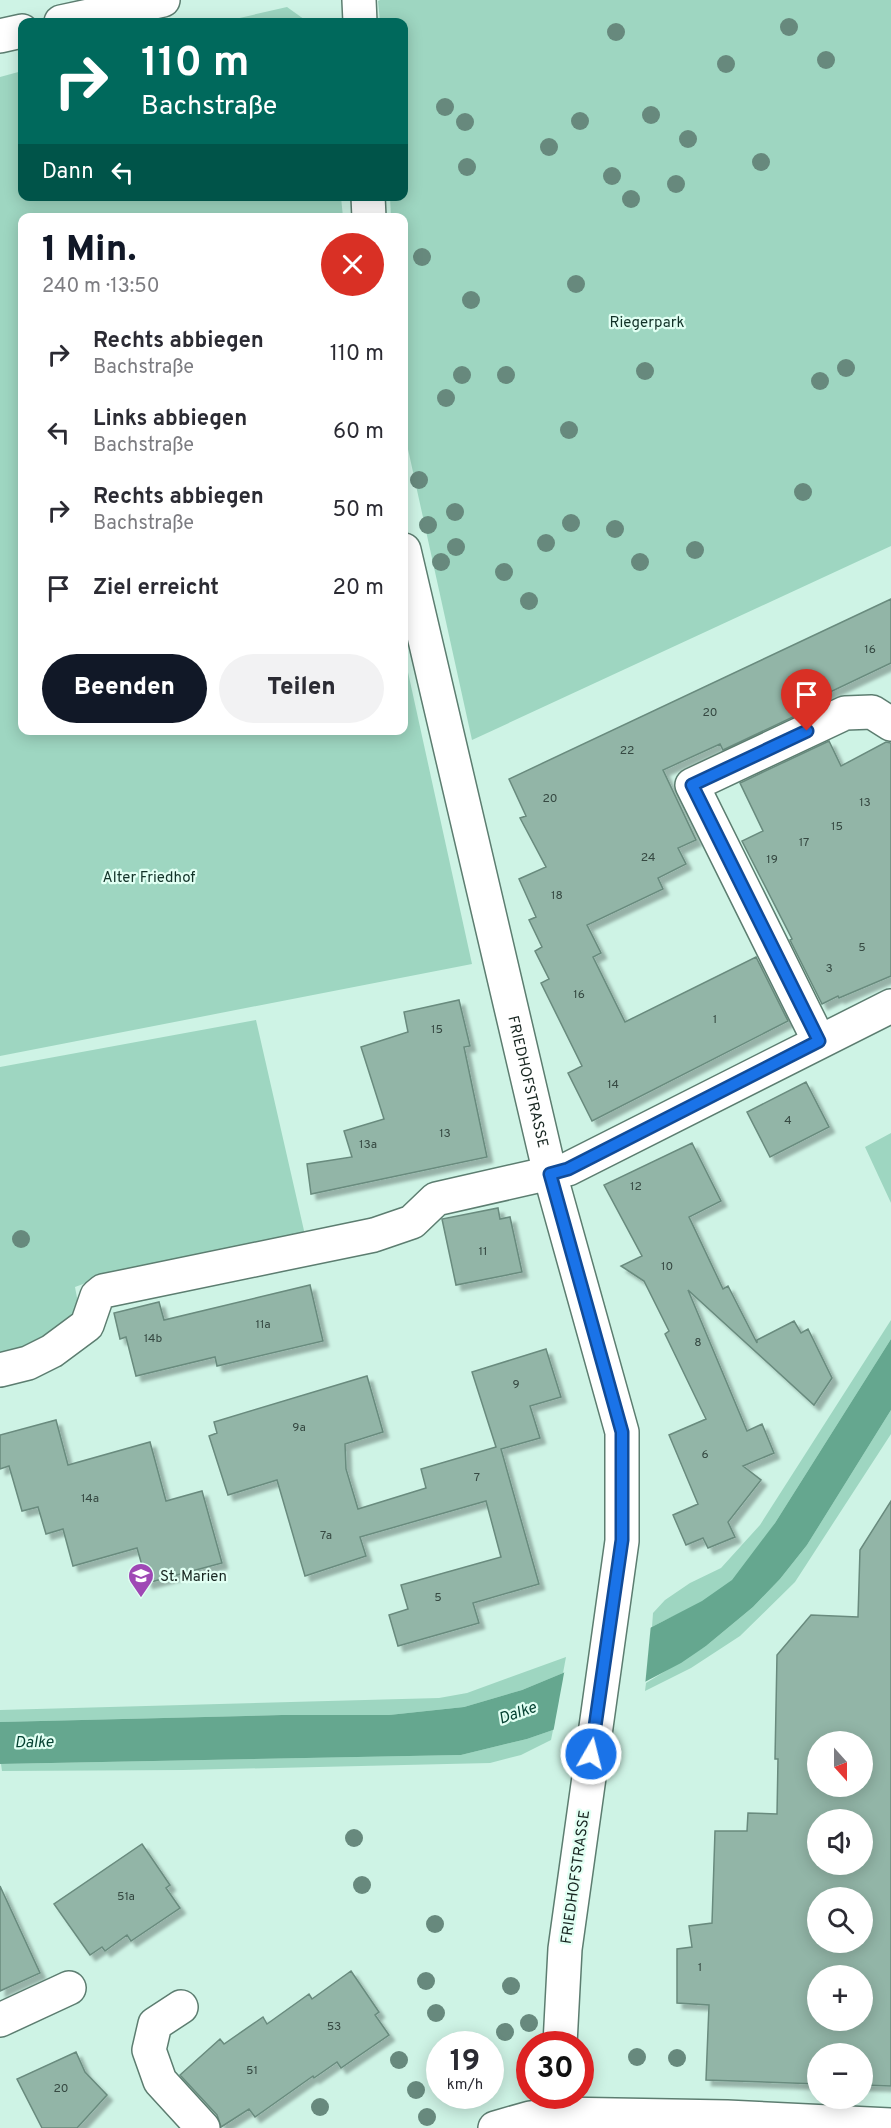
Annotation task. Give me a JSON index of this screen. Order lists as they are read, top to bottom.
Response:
{
  "streets": {
    "street": ["FRIEDHOFSTRASSE"]
  },
  "water": ["Dalke"],
  "parks": ["Riegerpark", "Alter Friedhof"],
  "places": {
    "school or university": ["St. Marien"]
  },
  "house_numbers": [
    "16",
    "20",
    "22",
    "20",
    "13",
    "15",
    "17",
    "24",
    "19",
    "18",
    "5",
    "3",
    "16",
    "1",
    "15",
    "14",
    "4",
    "13",
    "13a",
    "12",
    "11",
    "10",
    "11a",
    "14b",
    "8",
    "9",
    "9a",
    "6",
    "7",
    "14a",
    "7a",
    "5",
    "51a",
    "1",
    "53",
    "51",
    "20"
  ],
  "north": "bottom",
  "page": {
    "turn": ["110 m", "Bachstraße"],
    "then": "Dann",
    "heading": ["1 Min.", "240 m · 13:50"],
    "list": [
      {
        "name": "Rechts abbiegen",
        "note": "Bachstraße",
        "value": "110 m"
      },
      {
        "name": "Links abbiegen",
        "note": "Bachstraße",
        "value": "60 m"
      },
      {
        "name": "Rechts abbiegen",
        "note": "Bachstraße",
        "value": "50 m"
      },
      {
        "name": "Ziel erreicht",
        "value": "20 m"
      }
    ],
    "buttons": ["Beenden", "Teilen"],
    "map_buttons": ["+", "−"],
    "speed": "19 km/h",
    "limit": "30"
  }
}
